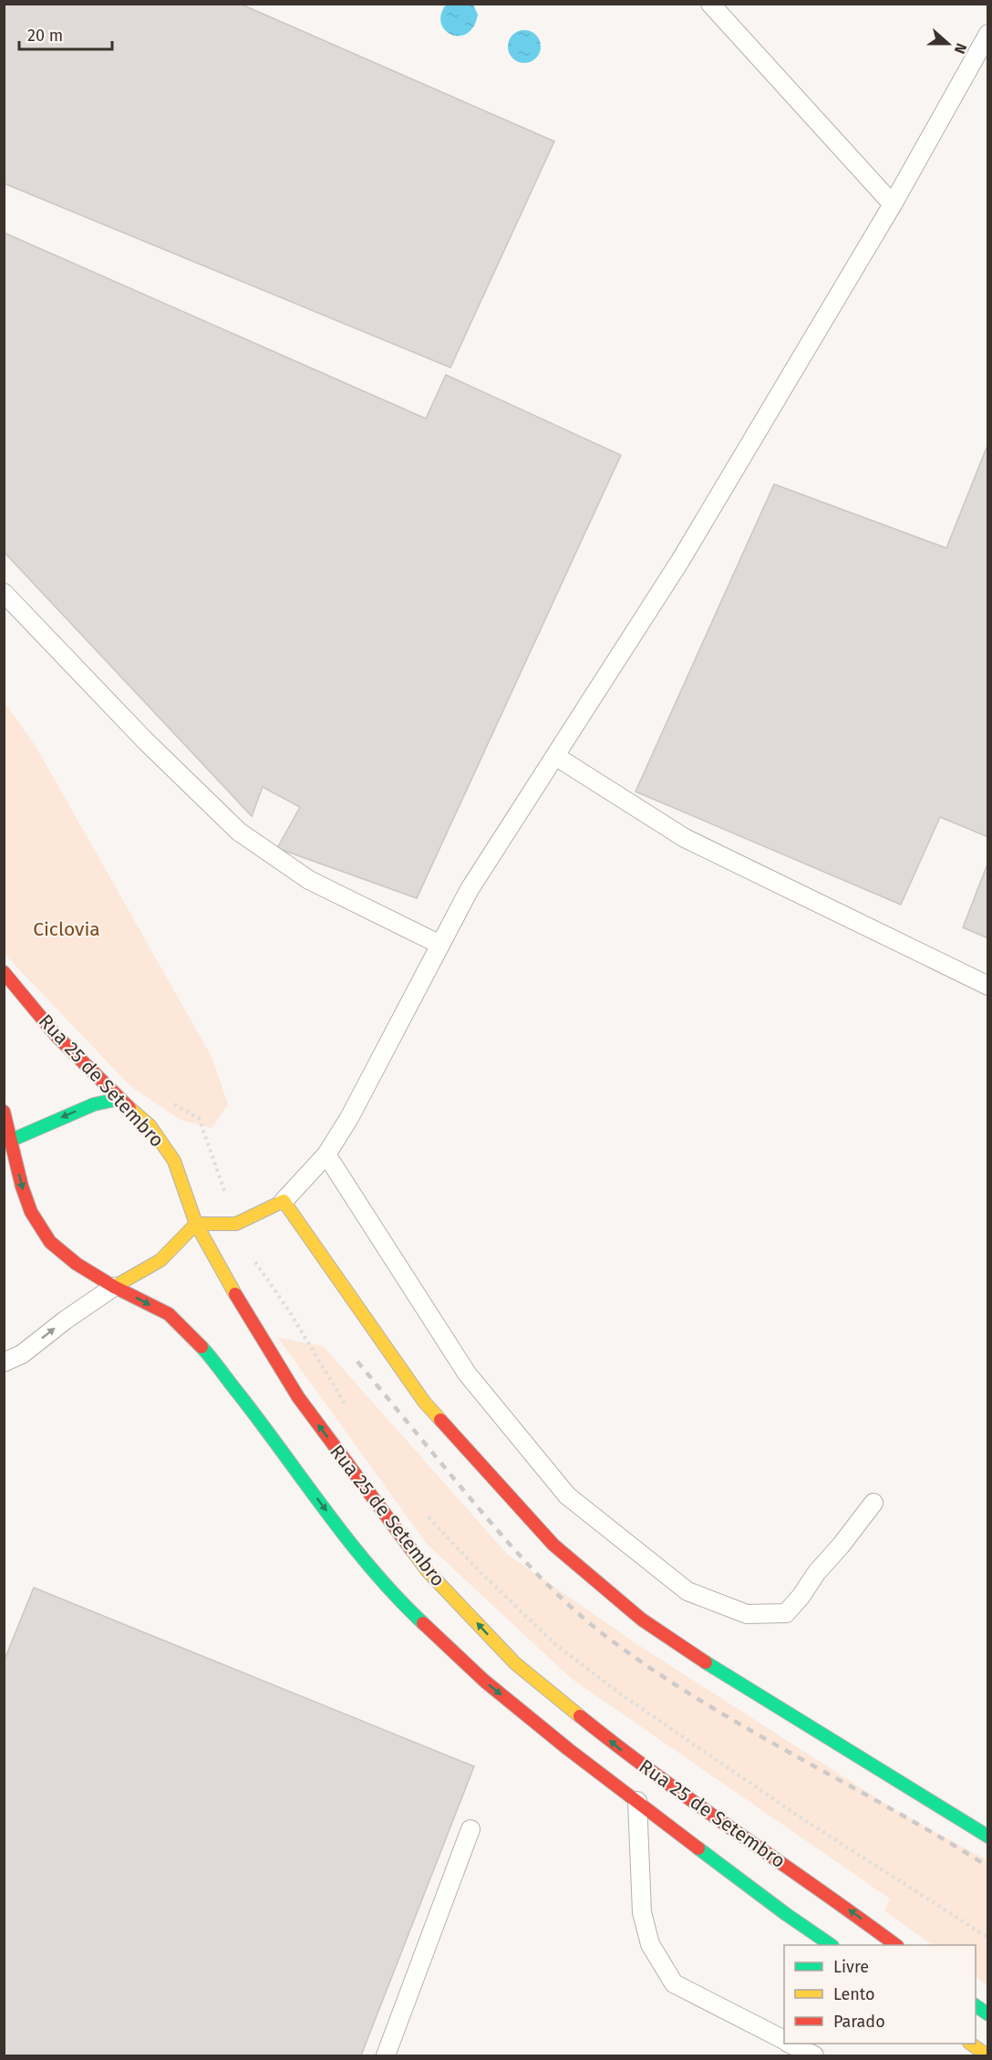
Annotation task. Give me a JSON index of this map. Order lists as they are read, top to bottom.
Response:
{
  "streets": {
    "main road": ["Rua 25 de Setembro"]
  },
  "parks": ["Ciclovia"],
  "legend": ["Livre", "Lento", "Parado"],
  "scale_bar": "20 m",
  "north": "right"
}
